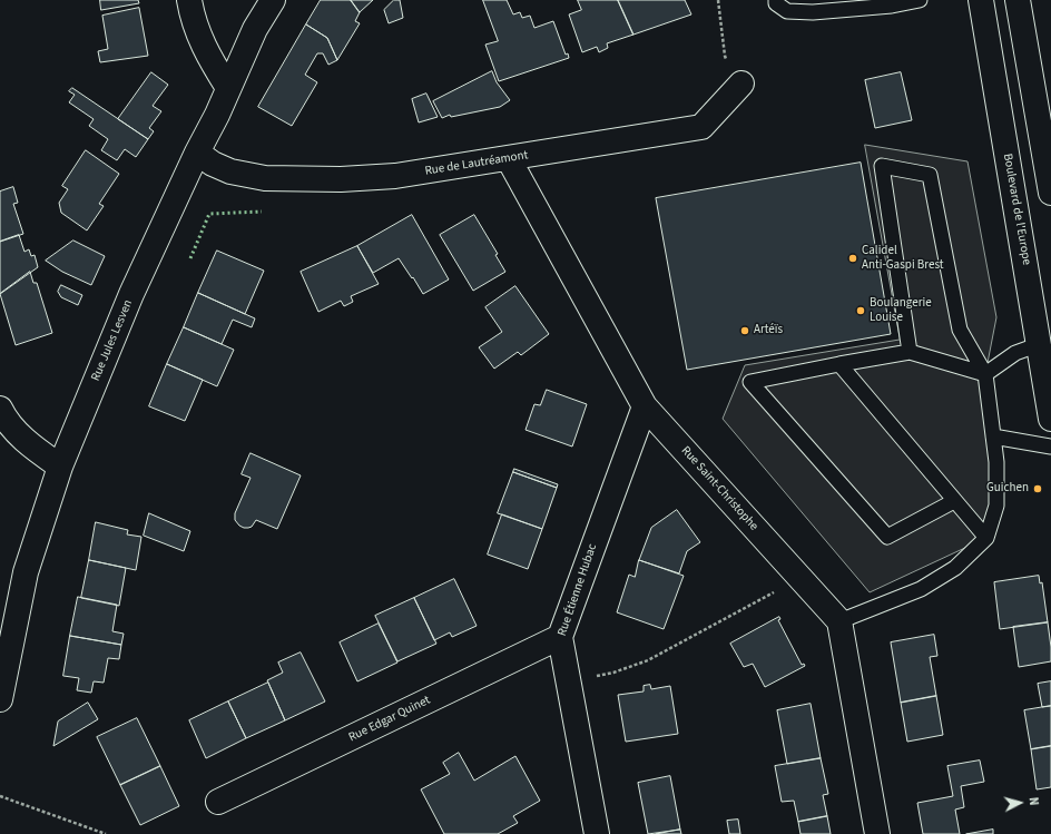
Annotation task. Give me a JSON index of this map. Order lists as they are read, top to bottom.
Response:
{
  "streets": {
    "street": [
      "Rue de Lautréamont",
      "Boulevard de l'Europe",
      "Rue Jules Lesven",
      "Rue Saint-Christophe",
      "Rue Étienne Hubac",
      "Rue Edgar Quinet"
    ]
  },
  "crossings": [
    ["Rue de Lautréamont", "Rue Jules Lesven"],
    ["Rue de Lautréamont", "Rue Saint-Christophe"],
    ["Rue Saint-Christophe", "Rue Étienne Hubac"],
    ["Rue Étienne Hubac", "Rue Edgar Quinet"]
  ],
  "places": [
    "Calidel Anti-Gaspi Brest",
    "Boulangerie Louise",
    "Artéïs",
    "Guichen"
  ],
  "north": "right"
}
